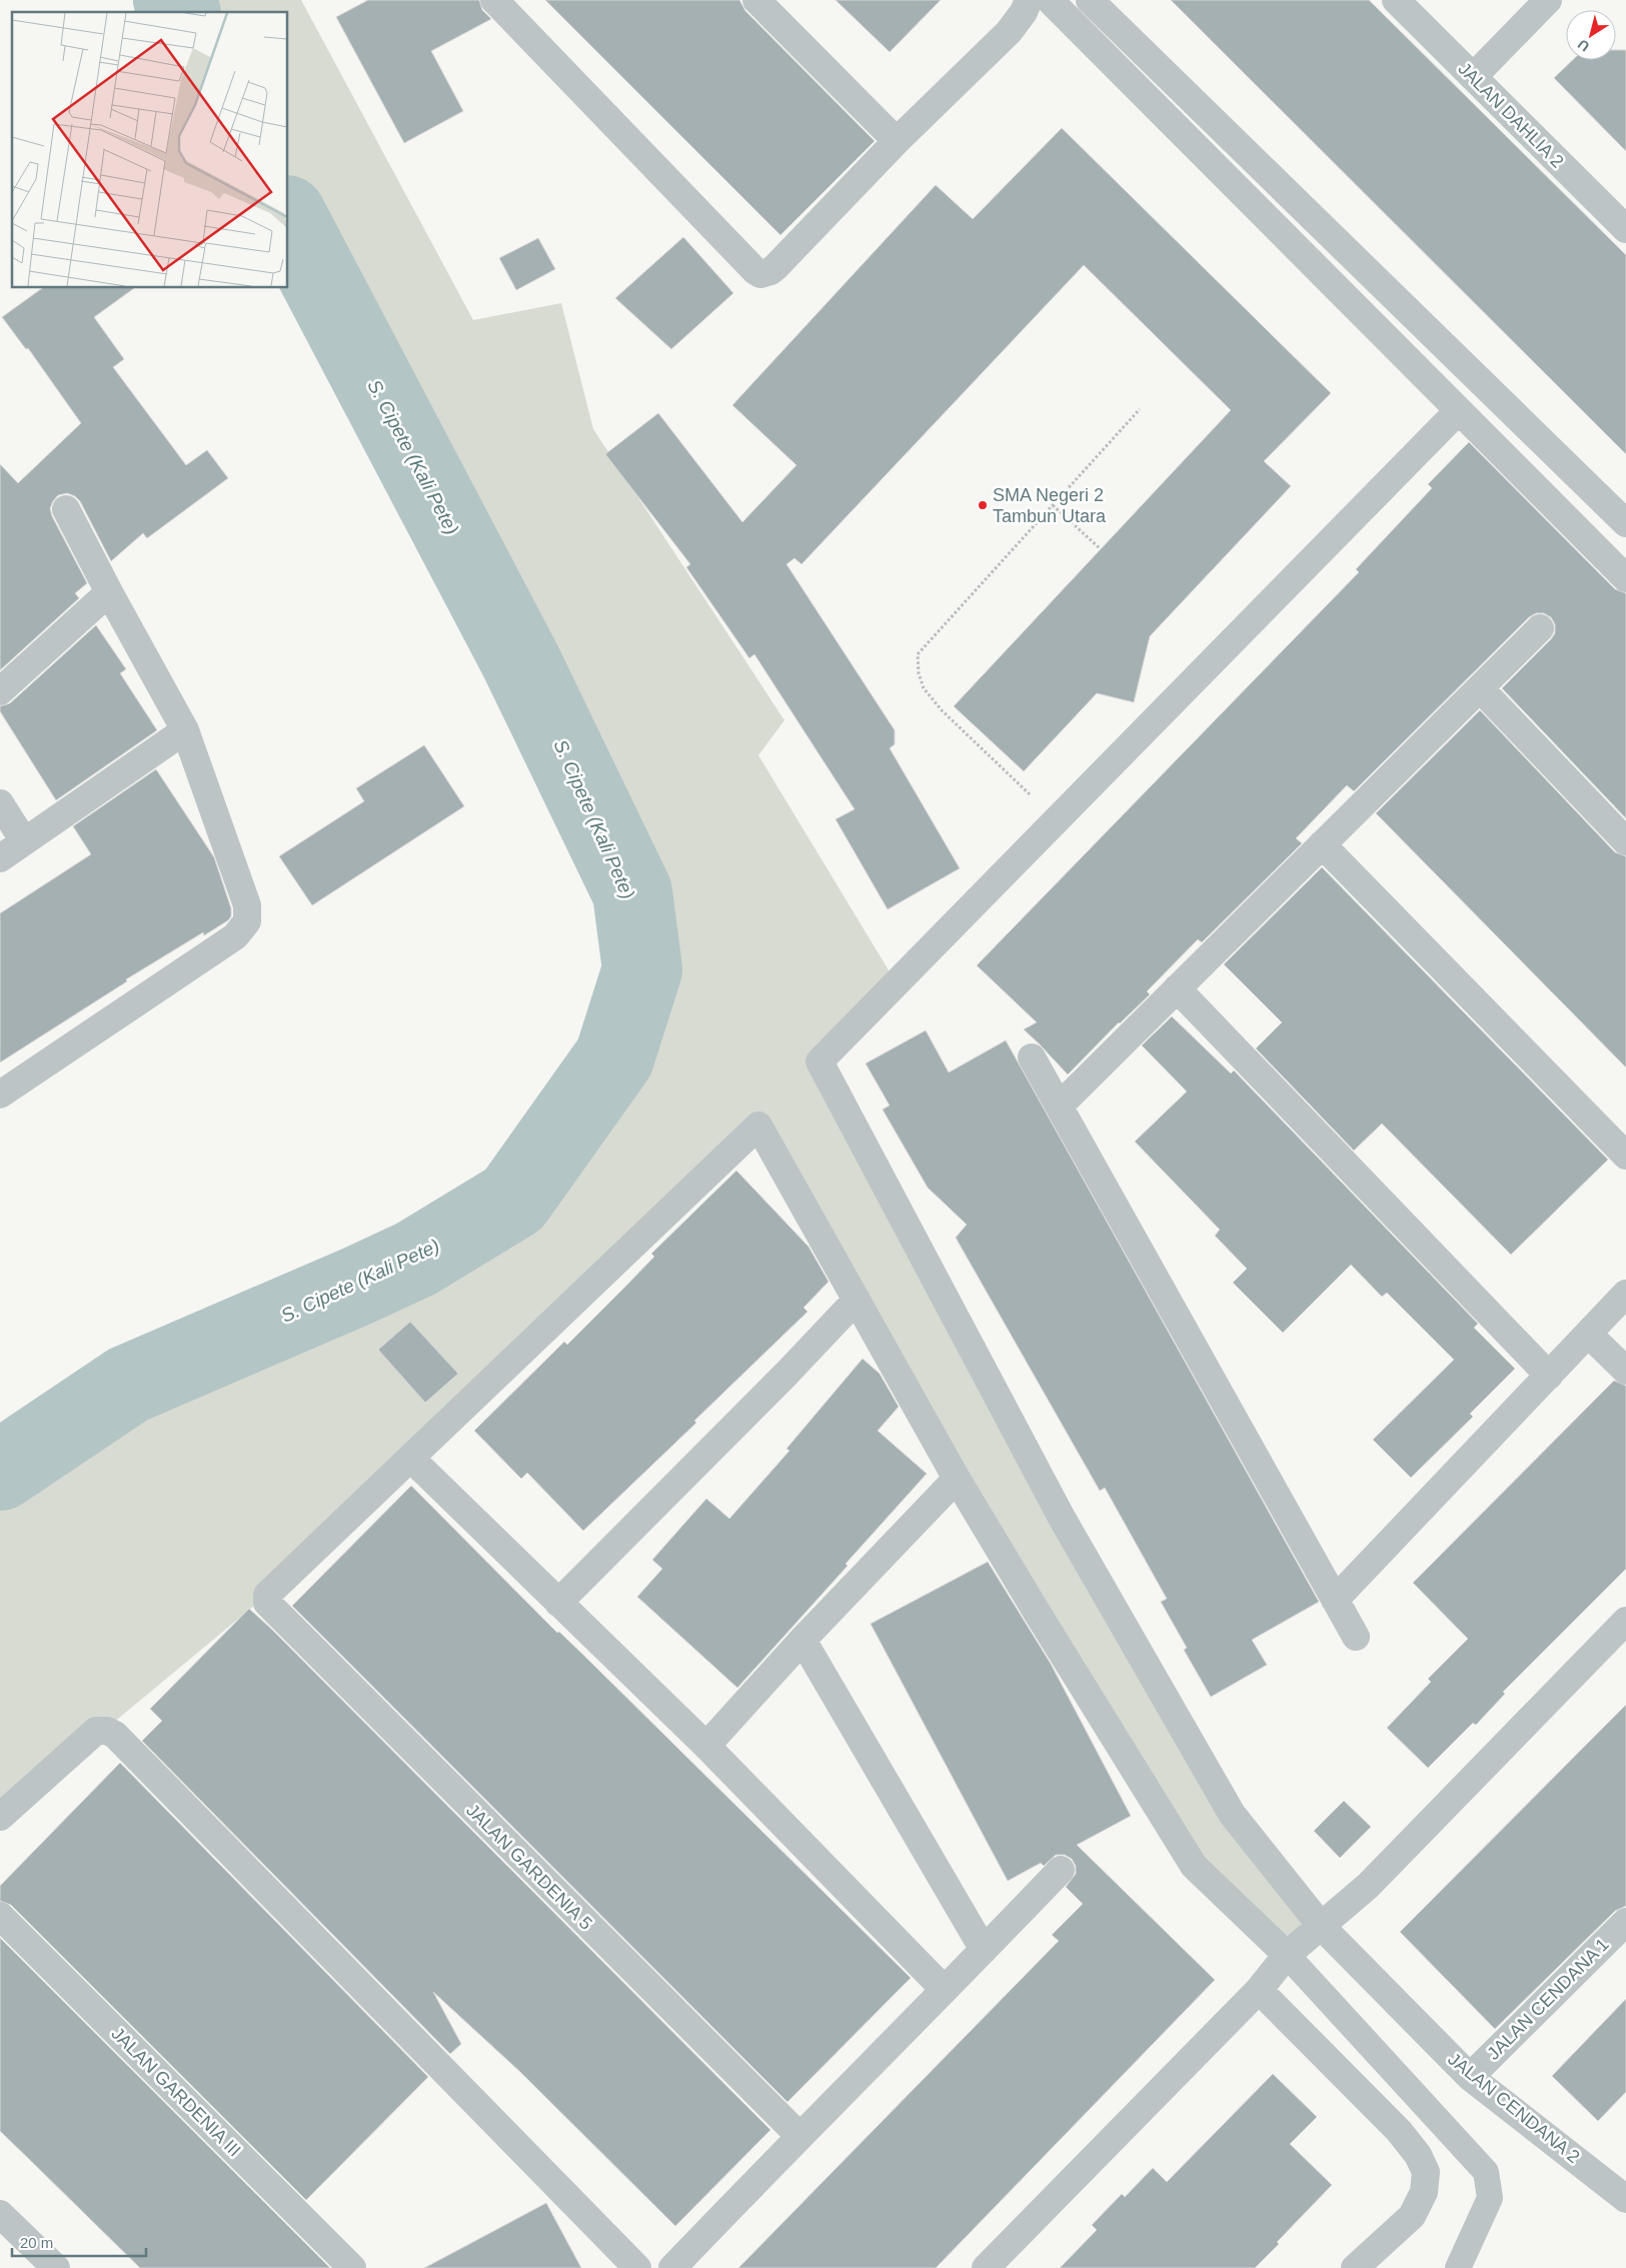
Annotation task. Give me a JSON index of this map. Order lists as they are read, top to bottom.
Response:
{
  "streets": {
    "street": [
      "JALAN DAHLIA 2",
      "JALAN GARDENIA 5",
      "JALAN CENDANA 1",
      "JALAN GARDENIA III",
      "JALAN CENDANA 2"
    ]
  },
  "crossings": [
    ["JALAN CENDANA 1", "JALAN CENDANA 2"]
  ],
  "water": ["S. Cipete (Kali Pete)"],
  "places": ["SMA Negeri 2 Tambun Utara"],
  "scale_bar": "20 m",
  "north": "bottom left"
}
